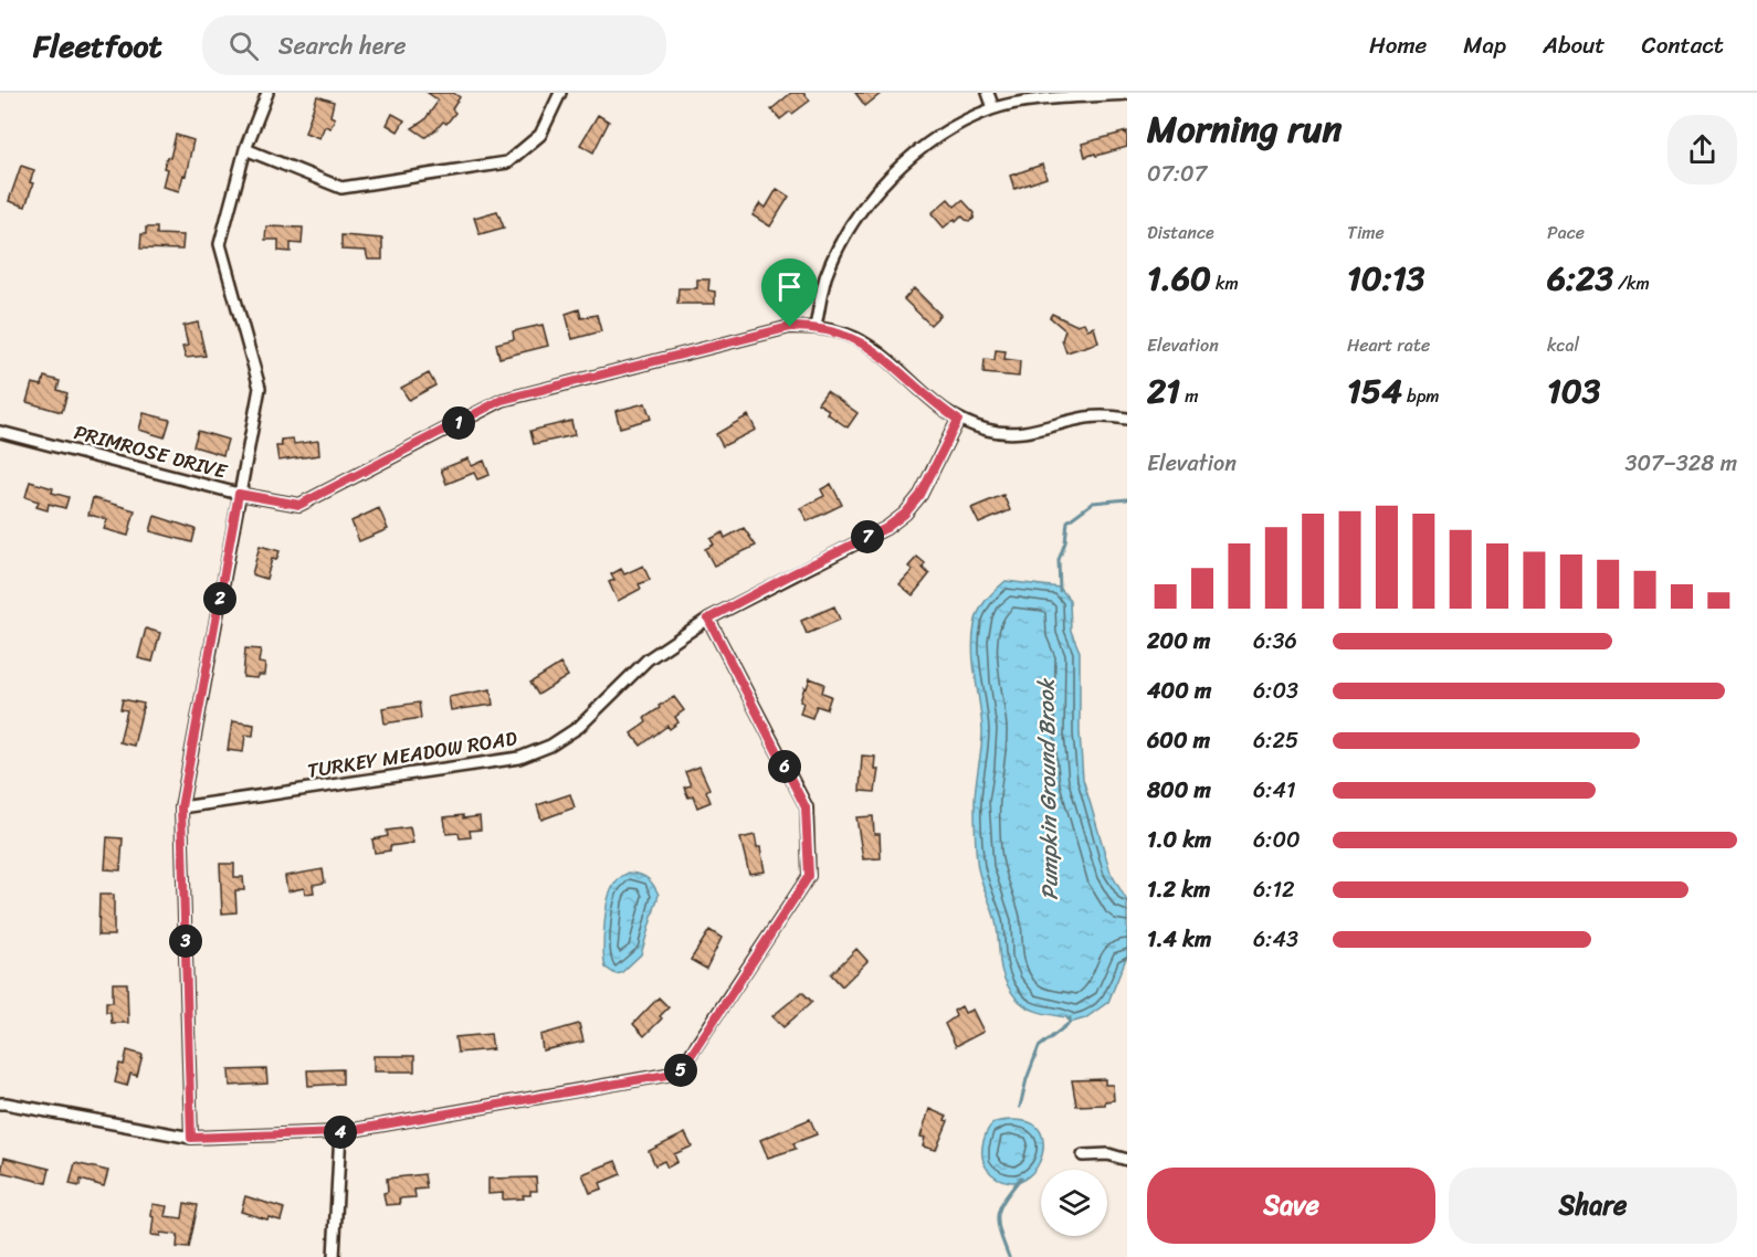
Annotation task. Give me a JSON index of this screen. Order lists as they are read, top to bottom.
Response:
{
  "streets": {
    "street": ["PRIMROSE DRIVE", "TURKEY MEADOW ROAD"]
  },
  "crossings": [
    ["PRIMROSE DRIVE", "TURKEY MEADOW ROAD"]
  ],
  "water": ["Pumpkin Ground Brook"],
  "page": {
    "header": "Fleetfoot",
    "search": "Search here",
    "nav": [
      "Home",
      "Map",
      "About",
      "Contact"
    ],
    "heading": ["Morning run", "07:07"],
    "stats": [
      ["Distance", "1.60 km"],
      ["Time", "10:13"],
      ["Pace", "6:23 /km"],
      ["Elevation", "21 m"],
      ["Heart rate", "154 bpm"],
      ["kcal", "103"]
    ],
    "pins": [
      "1",
      "7",
      "2",
      "6",
      "3",
      "5",
      "4"
    ],
    "chart": ["Elevation", "307–328 m"],
    "list": [
      {
        "name": "200 m",
        "note": "6:36"
      },
      {
        "name": "400 m",
        "note": "6:03"
      },
      {
        "name": "600 m",
        "note": "6:25"
      },
      {
        "name": "800 m",
        "note": "6:41"
      },
      {
        "name": "1.0 km",
        "note": "6:00"
      },
      {
        "name": "1.2 km",
        "note": "6:12"
      },
      {
        "name": "1.4 km",
        "note": "6:43"
      }
    ],
    "buttons": ["Save", "Share"]
  }
}
